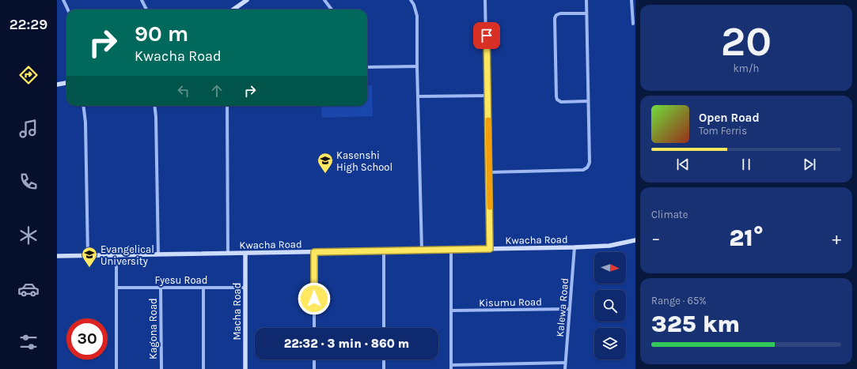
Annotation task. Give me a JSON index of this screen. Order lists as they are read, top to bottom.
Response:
{
  "streets": {
    "main road": ["Kwacha Road", "Macha Road"],
    "street": [
      "Fyesu Road",
      "Kisumu Road",
      "Kalewa Road",
      "Kagona Road"
    ]
  },
  "crossings": [
    ["Kwacha Road", "Kalewa Road"],
    ["Kwacha Road", "Macha Road"],
    ["Fyesu Road", "Macha Road"],
    ["Fyesu Road", "Kagona Road"],
    ["Kisumu Road", "Kalewa Road"]
  ],
  "places": {
    "school or university": ["Kasenshi High School", "Evangelical University"]
  },
  "north": "right",
  "page": {
    "tabs": "22:29",
    "tile": [
      ["20", "km/h"],
      "Climate",
      ["Range · 65%", "325 km"]
    ],
    "turn": ["90 m", "Kwacha Road"],
    "song": ["Open Road", "Tom Ferris"],
    "heat": ["−", "21°", "+"],
    "limit": "30",
    "trip": "22:32 · 3 min · 860 m"
  }
}
